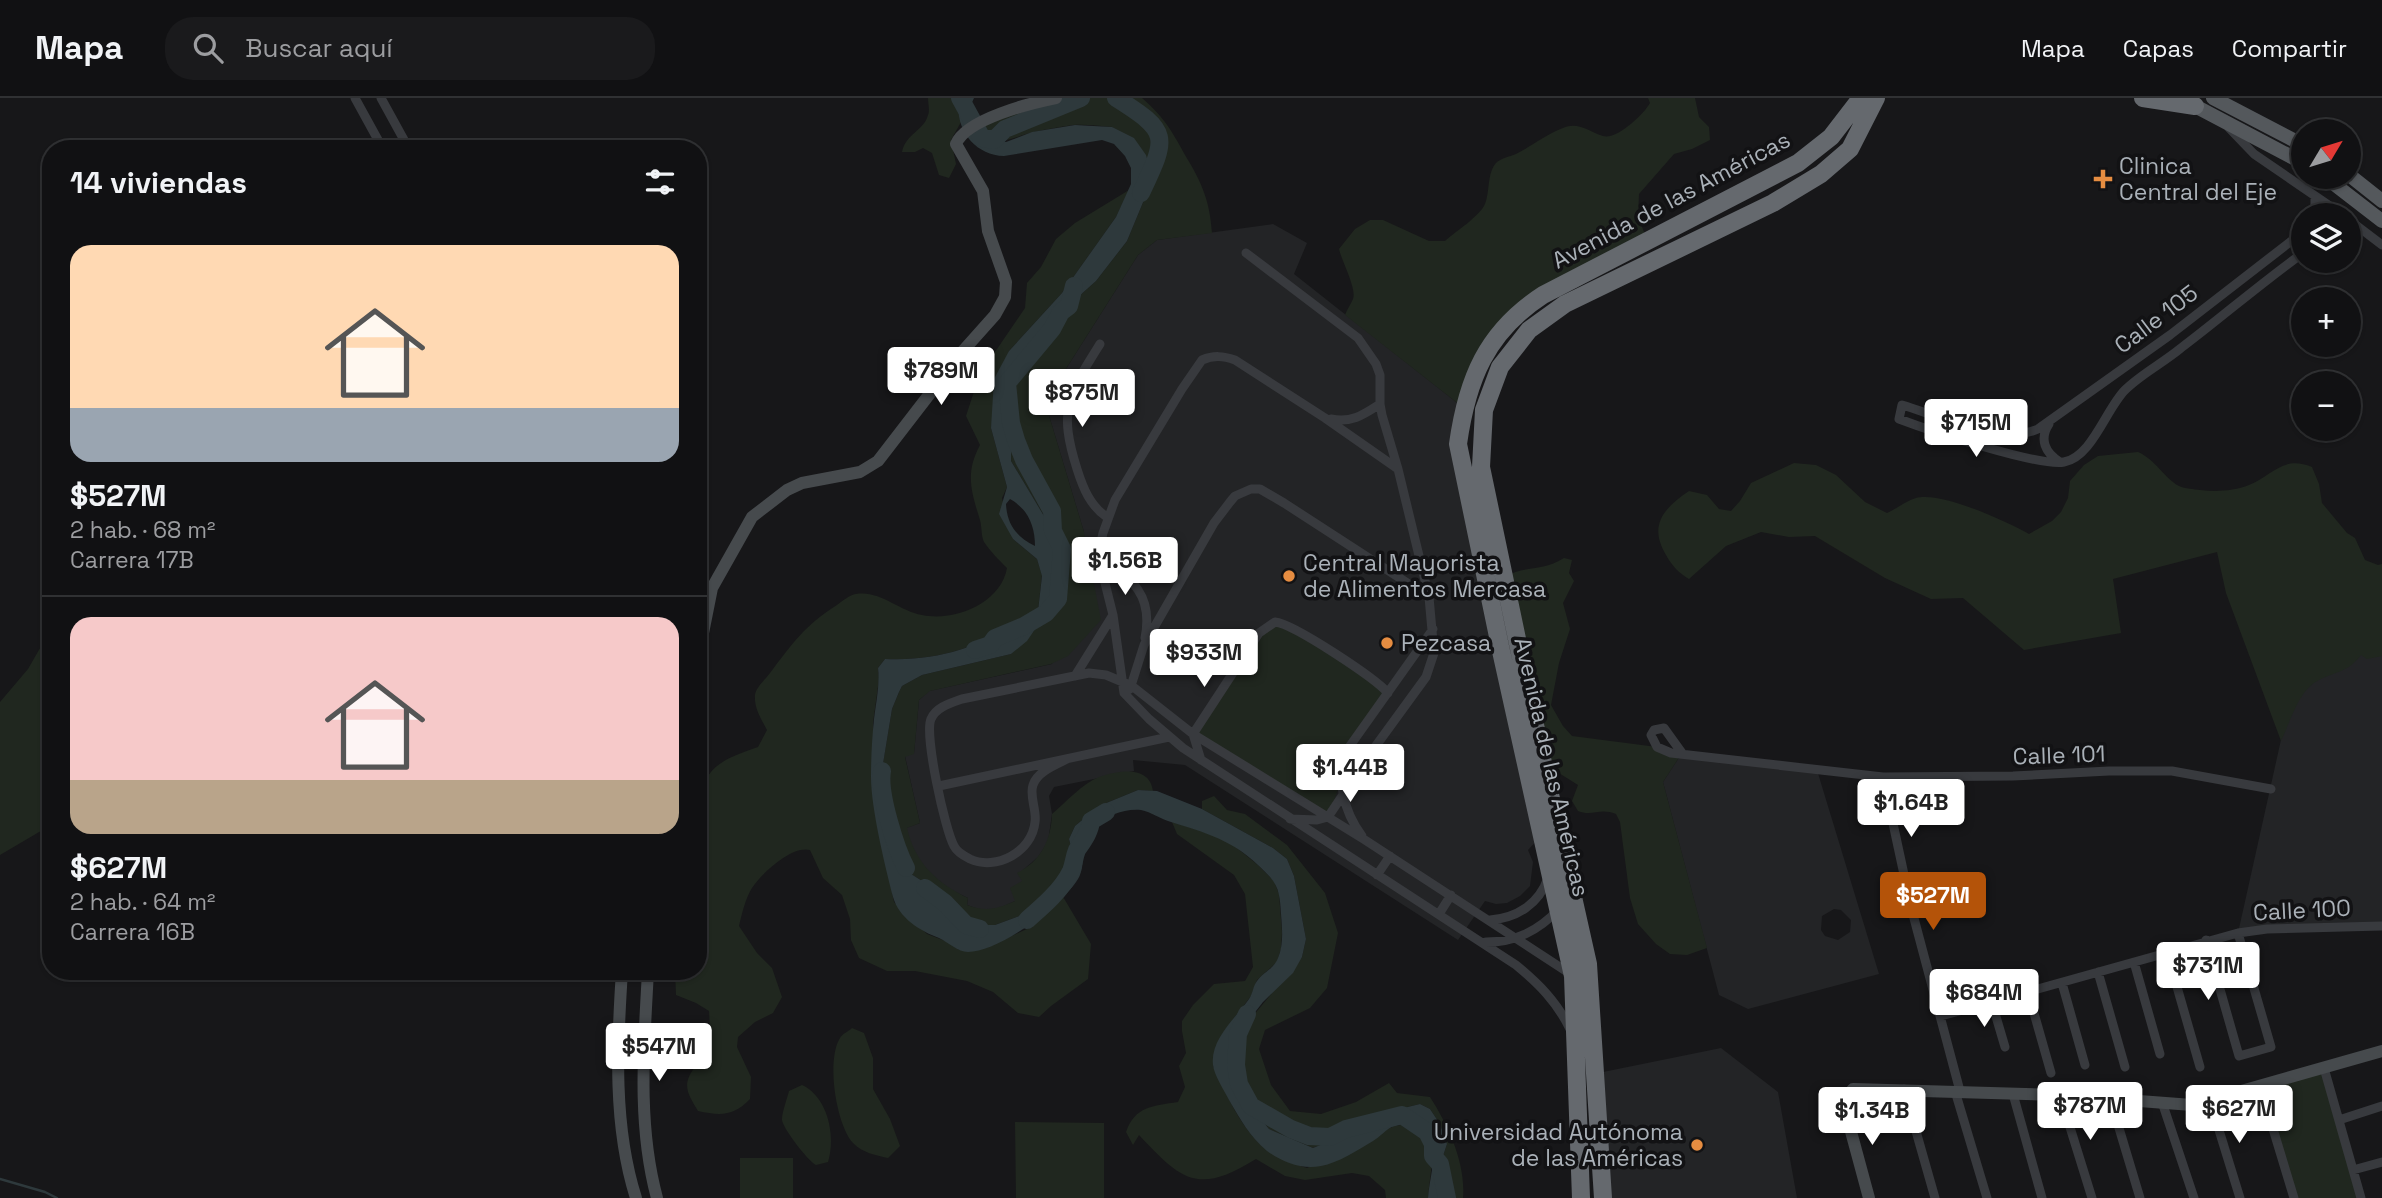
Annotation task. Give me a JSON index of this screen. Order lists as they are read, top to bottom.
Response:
{
  "streets": {
    "highway": ["Avenida de las Américas"],
    "street": ["Calle 105", "Calle 101", "Calle 100"]
  },
  "places": {
    "health": ["Clinica Central del Eje"],
    "other": ["Central Mayorista de Alimentos Mercasa", "Pezcasa", "Universidad Autónoma de las Américas"]
  },
  "north": "top right",
  "page": {
    "header": "Mapa",
    "search": "Buscar aquí",
    "nav": ["Mapa", "Capas", "Compartir"],
    "map_buttons": ["+", "−"],
    "heading": "14 viviendas",
    "list": [
      {
        "name": "$527M",
        "note": "2 hab. · 68 m² · Carrera 17B"
      },
      {
        "name": "$627M",
        "note": "2 hab. · 64 m² · Carrera 16B"
      }
    ],
    "price": [
      "$789M",
      "$875M",
      "$715M",
      "$1.56B",
      "$933M",
      "$1.44B",
      "$1.64B",
      "$527M",
      "$731M",
      "$684M",
      "$547M",
      "$787M",
      "$627M",
      "$1.34B"
    ]
  }
}
